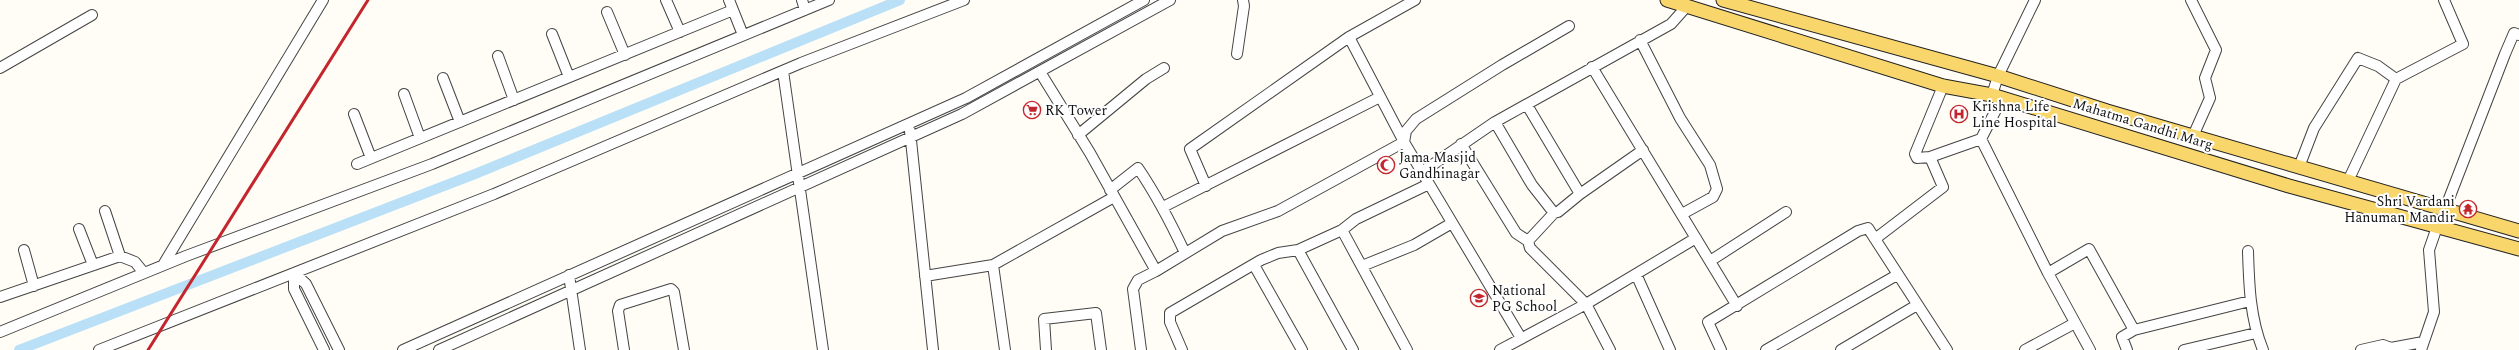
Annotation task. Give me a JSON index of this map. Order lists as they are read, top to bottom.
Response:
{
  "streets": {
    "main road": ["Mahatma Gandhi Marg"]
  },
  "places": {
    "supermarket": ["RK Tower"],
    "hospital": ["Krishna Life Line Hospital"],
    "mosque": ["Jama Masjid Gandhinagar"],
    "temple": ["Shri Vardani Hanuman Mandir"],
    "school or university": ["National PG School"]
  }
}
